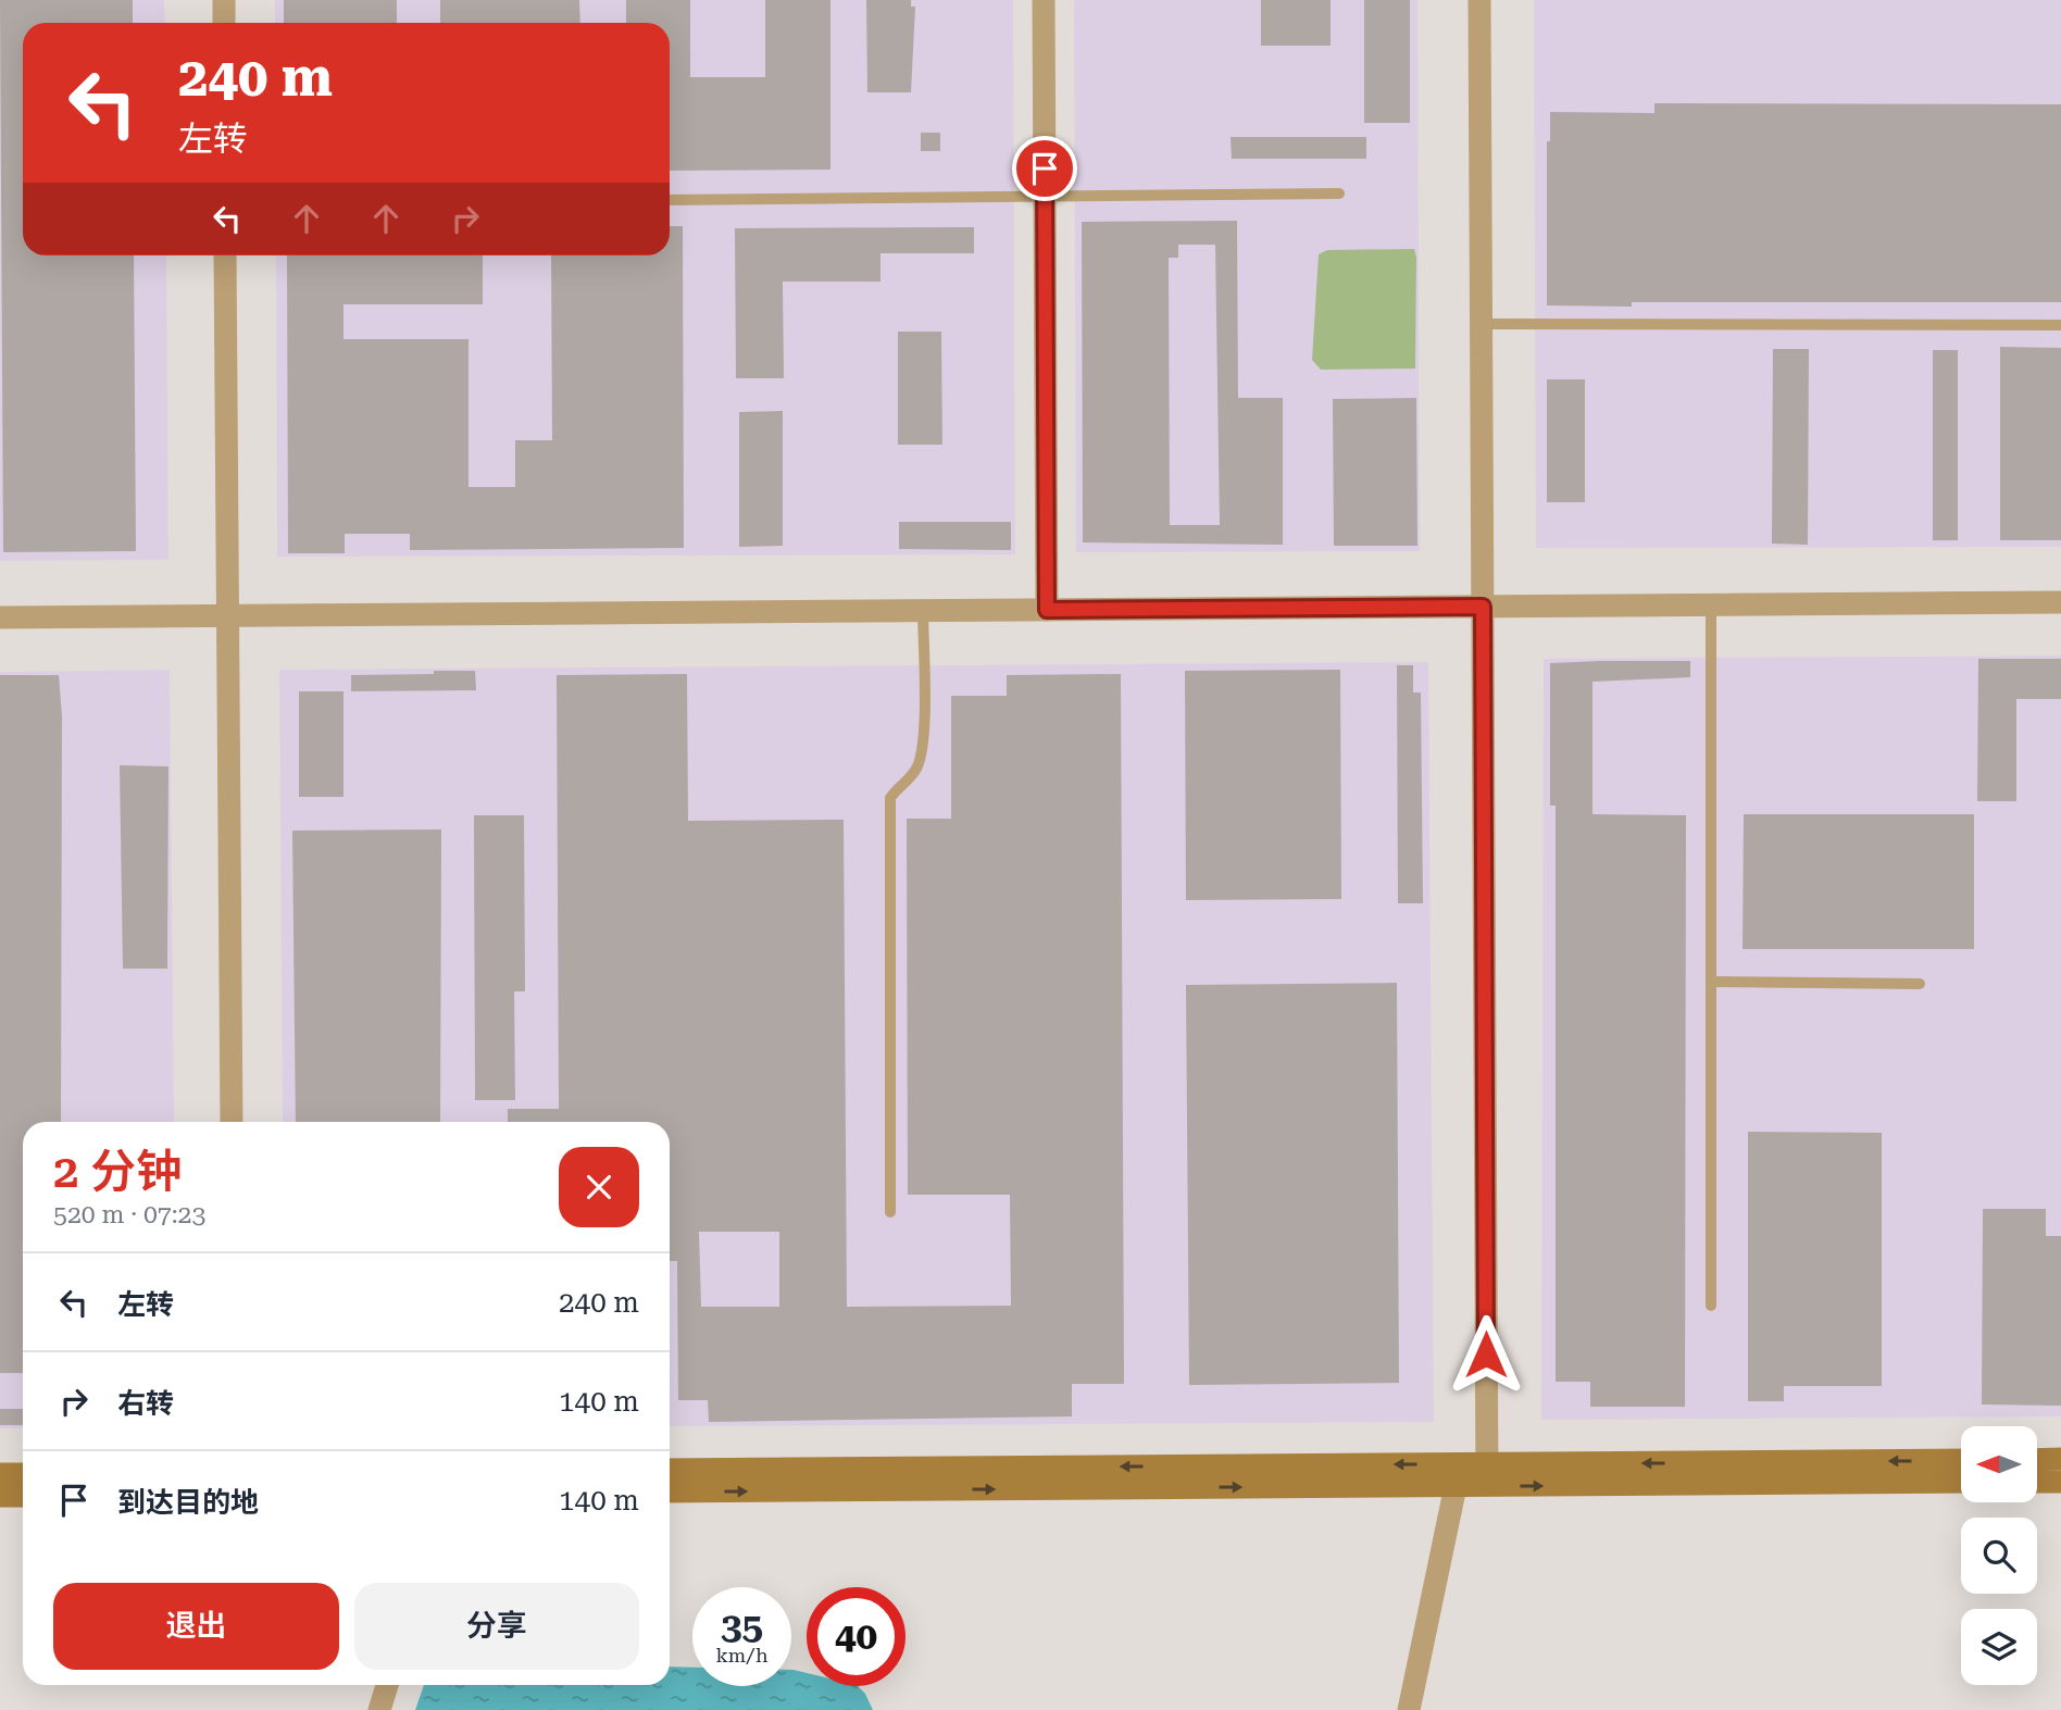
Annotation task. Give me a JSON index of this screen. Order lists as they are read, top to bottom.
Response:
{
  "north": "left",
  "page": {
    "turn": ["240 m", "左转"],
    "heading": ["2 分钟", "520 m · 07:23"],
    "list": [
      {
        "name": "左转",
        "value": "240 m"
      },
      {
        "name": "右转",
        "value": "140 m"
      },
      {
        "name": "到达目的地",
        "value": "140 m"
      }
    ],
    "buttons": ["退出", "分享"],
    "speed": "35 km/h",
    "limit": "40"
  }
}
